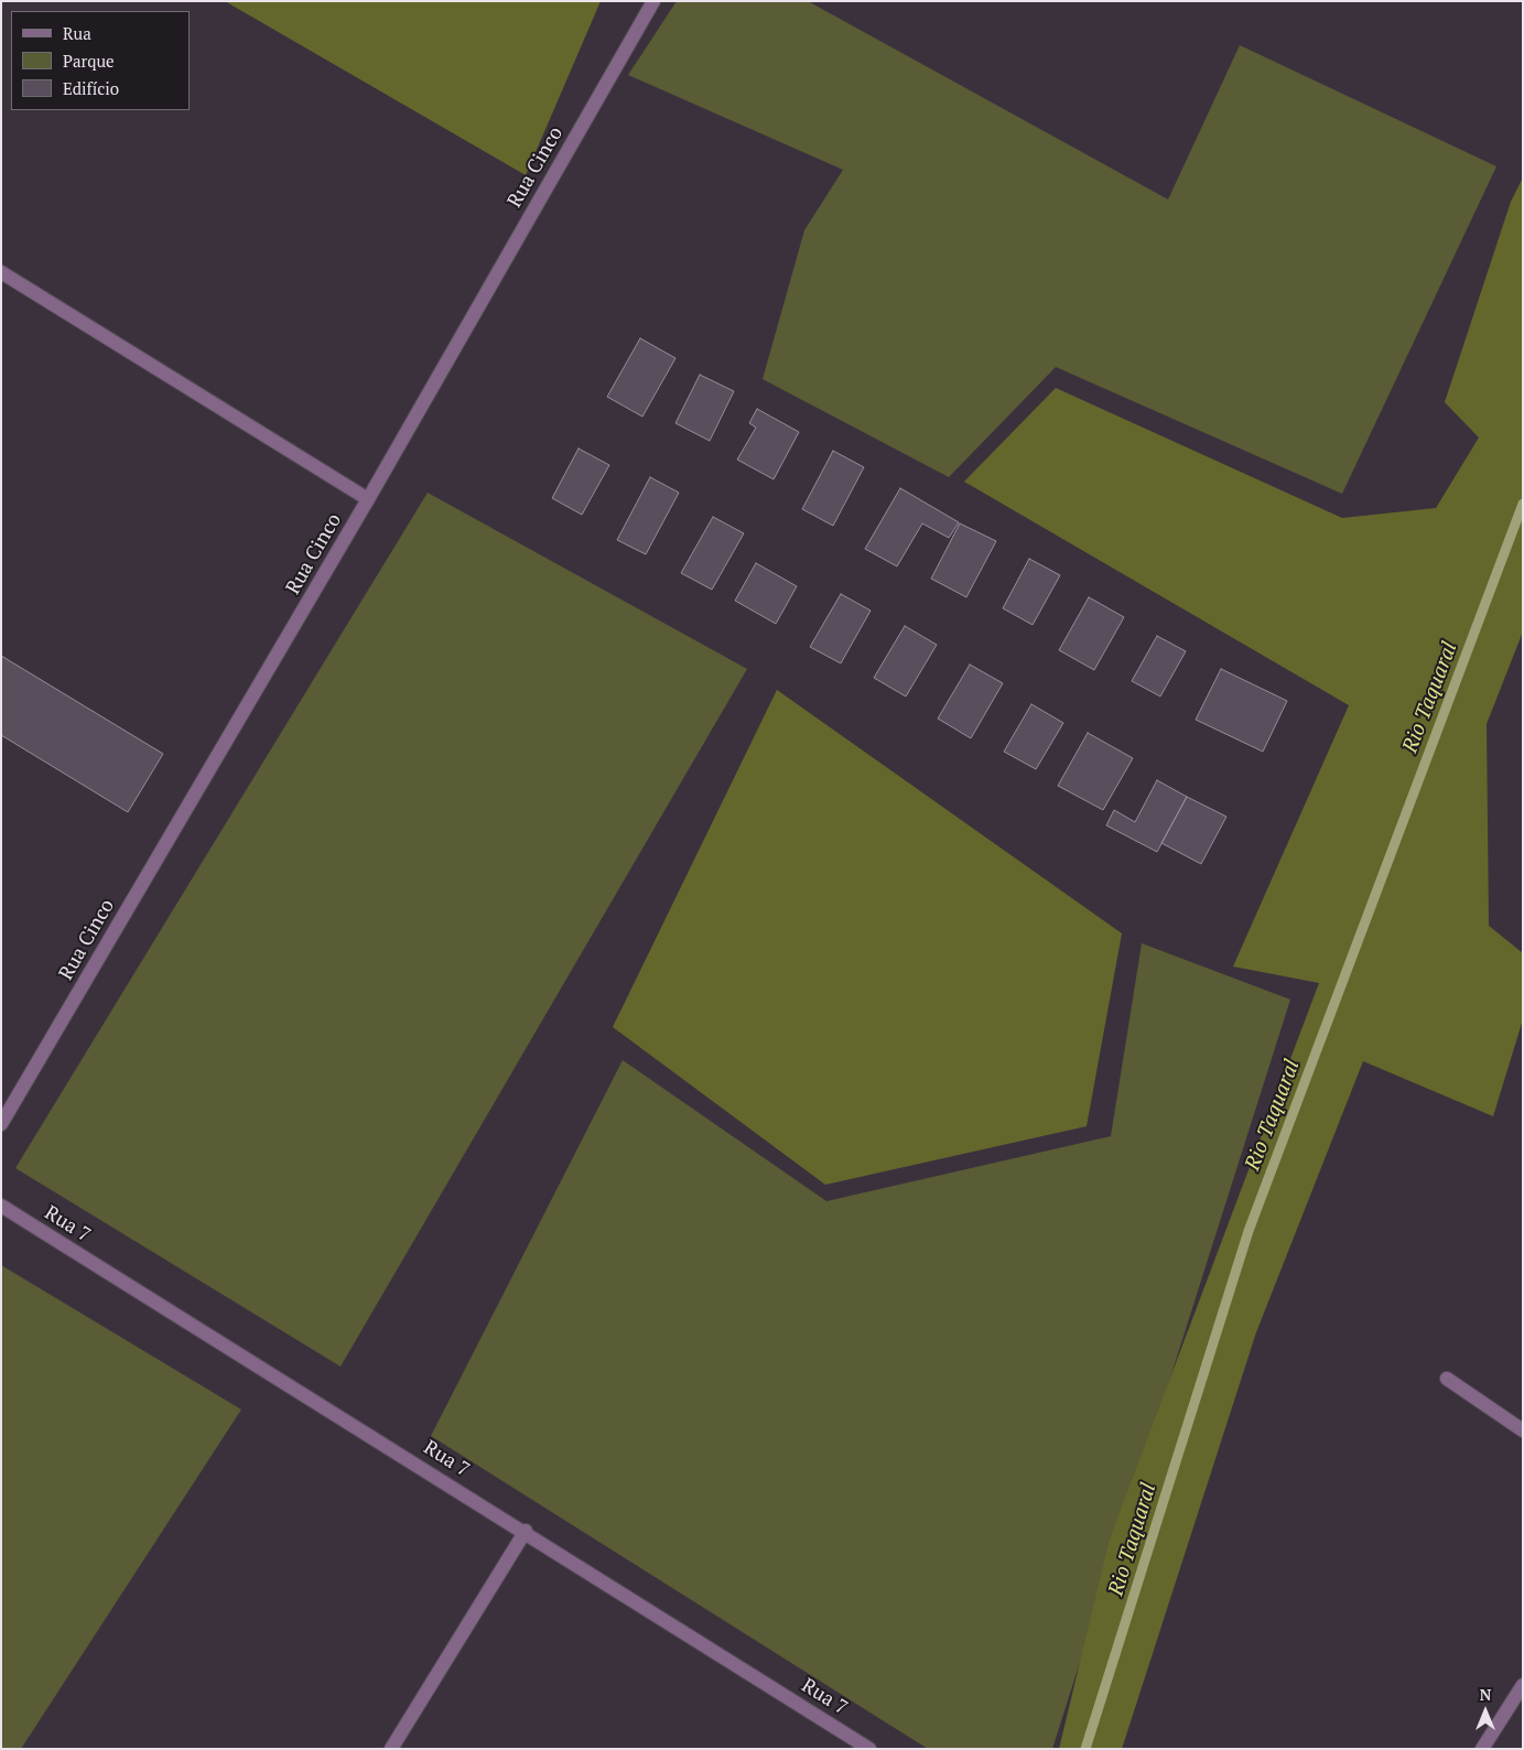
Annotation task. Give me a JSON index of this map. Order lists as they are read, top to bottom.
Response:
{
  "streets": {
    "street": ["Rua Cinco", "Rua 7"]
  },
  "water": ["Rio Taquaral"],
  "legend": ["Rua", "Parque", "Edifício"],
  "north": "top"
}
